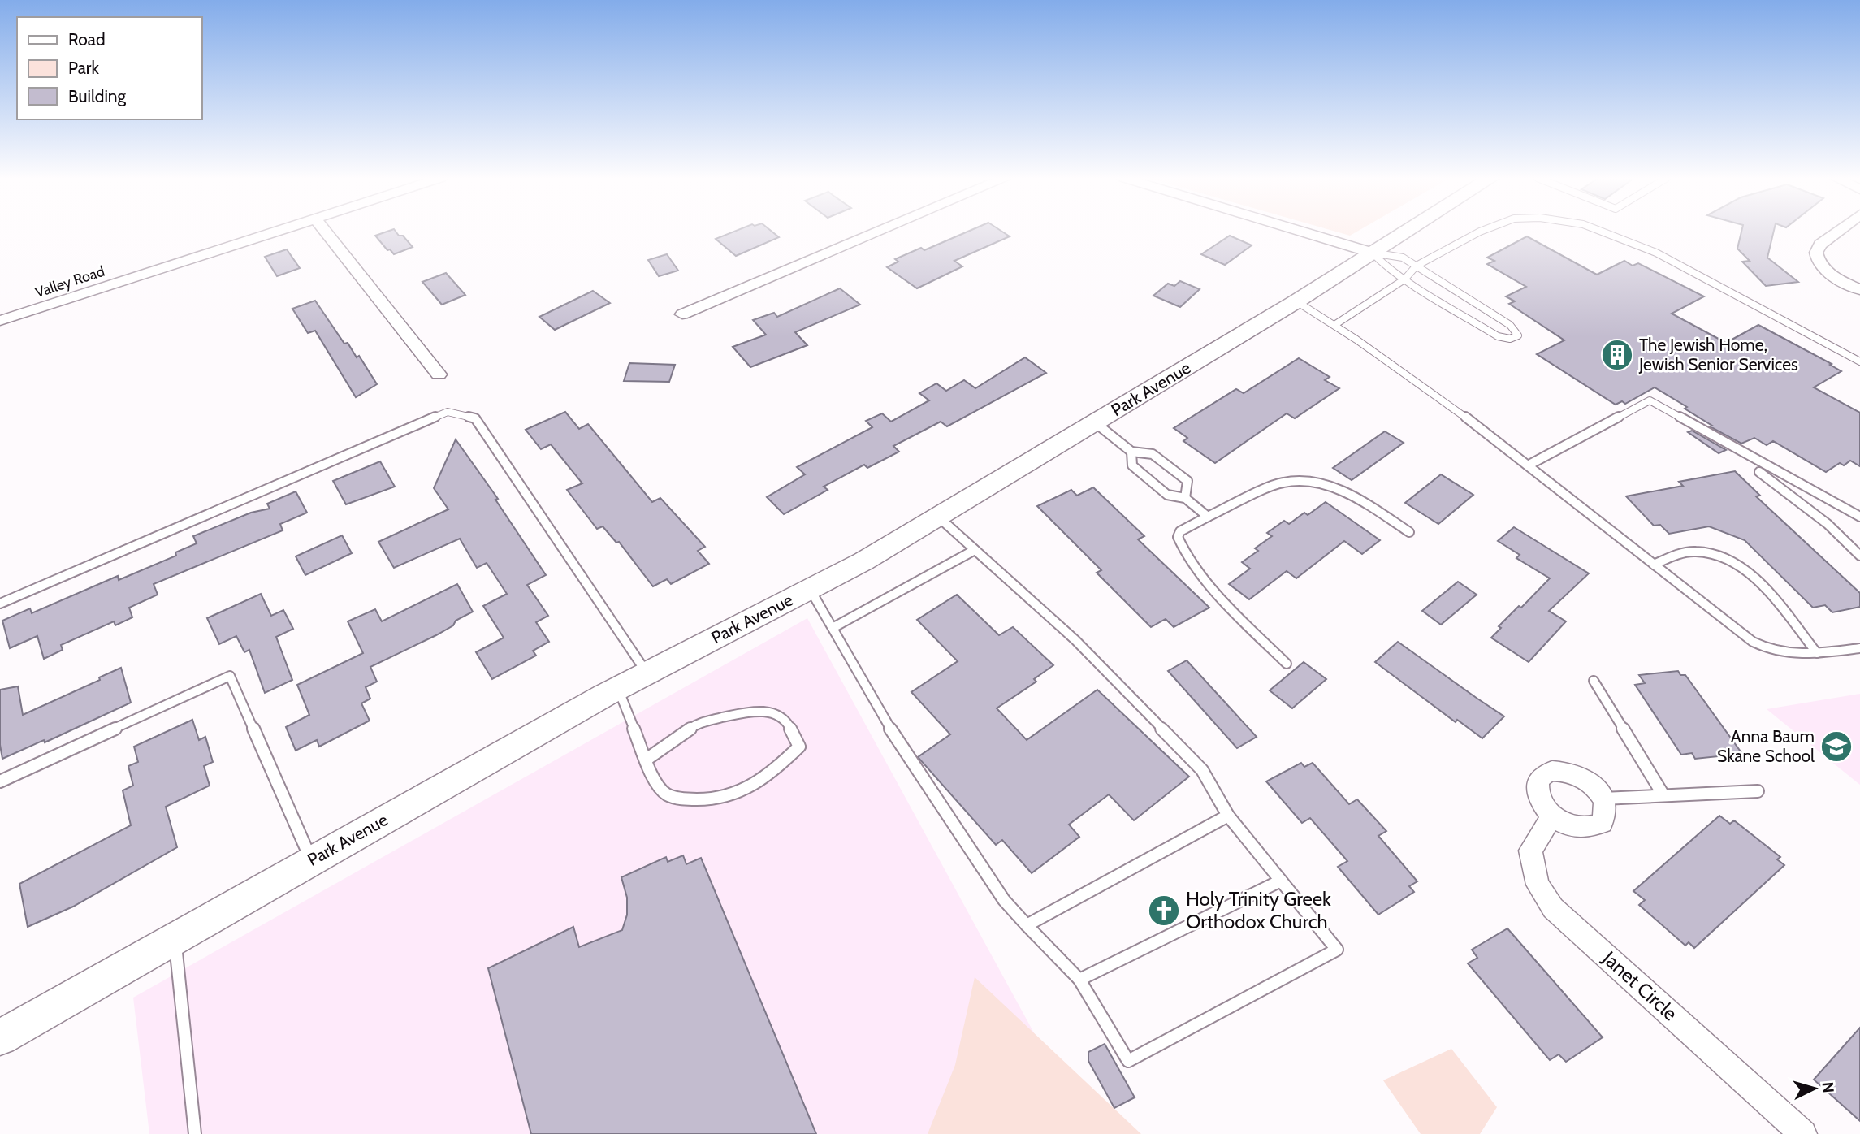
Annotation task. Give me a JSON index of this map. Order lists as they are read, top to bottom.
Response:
{
  "streets": {
    "main road": ["Park Avenue"],
    "street": ["Valley Road", "Janet Circle"]
  },
  "places": {
    "building": ["The Jewish Home, Jewish Senior Services"],
    "school or university": ["Anna Baum Skane School"],
    "church": ["Holy Trinity Greek Orthodox Church"]
  },
  "legend": ["Road", "Park", "Building"],
  "north": "right"
}
